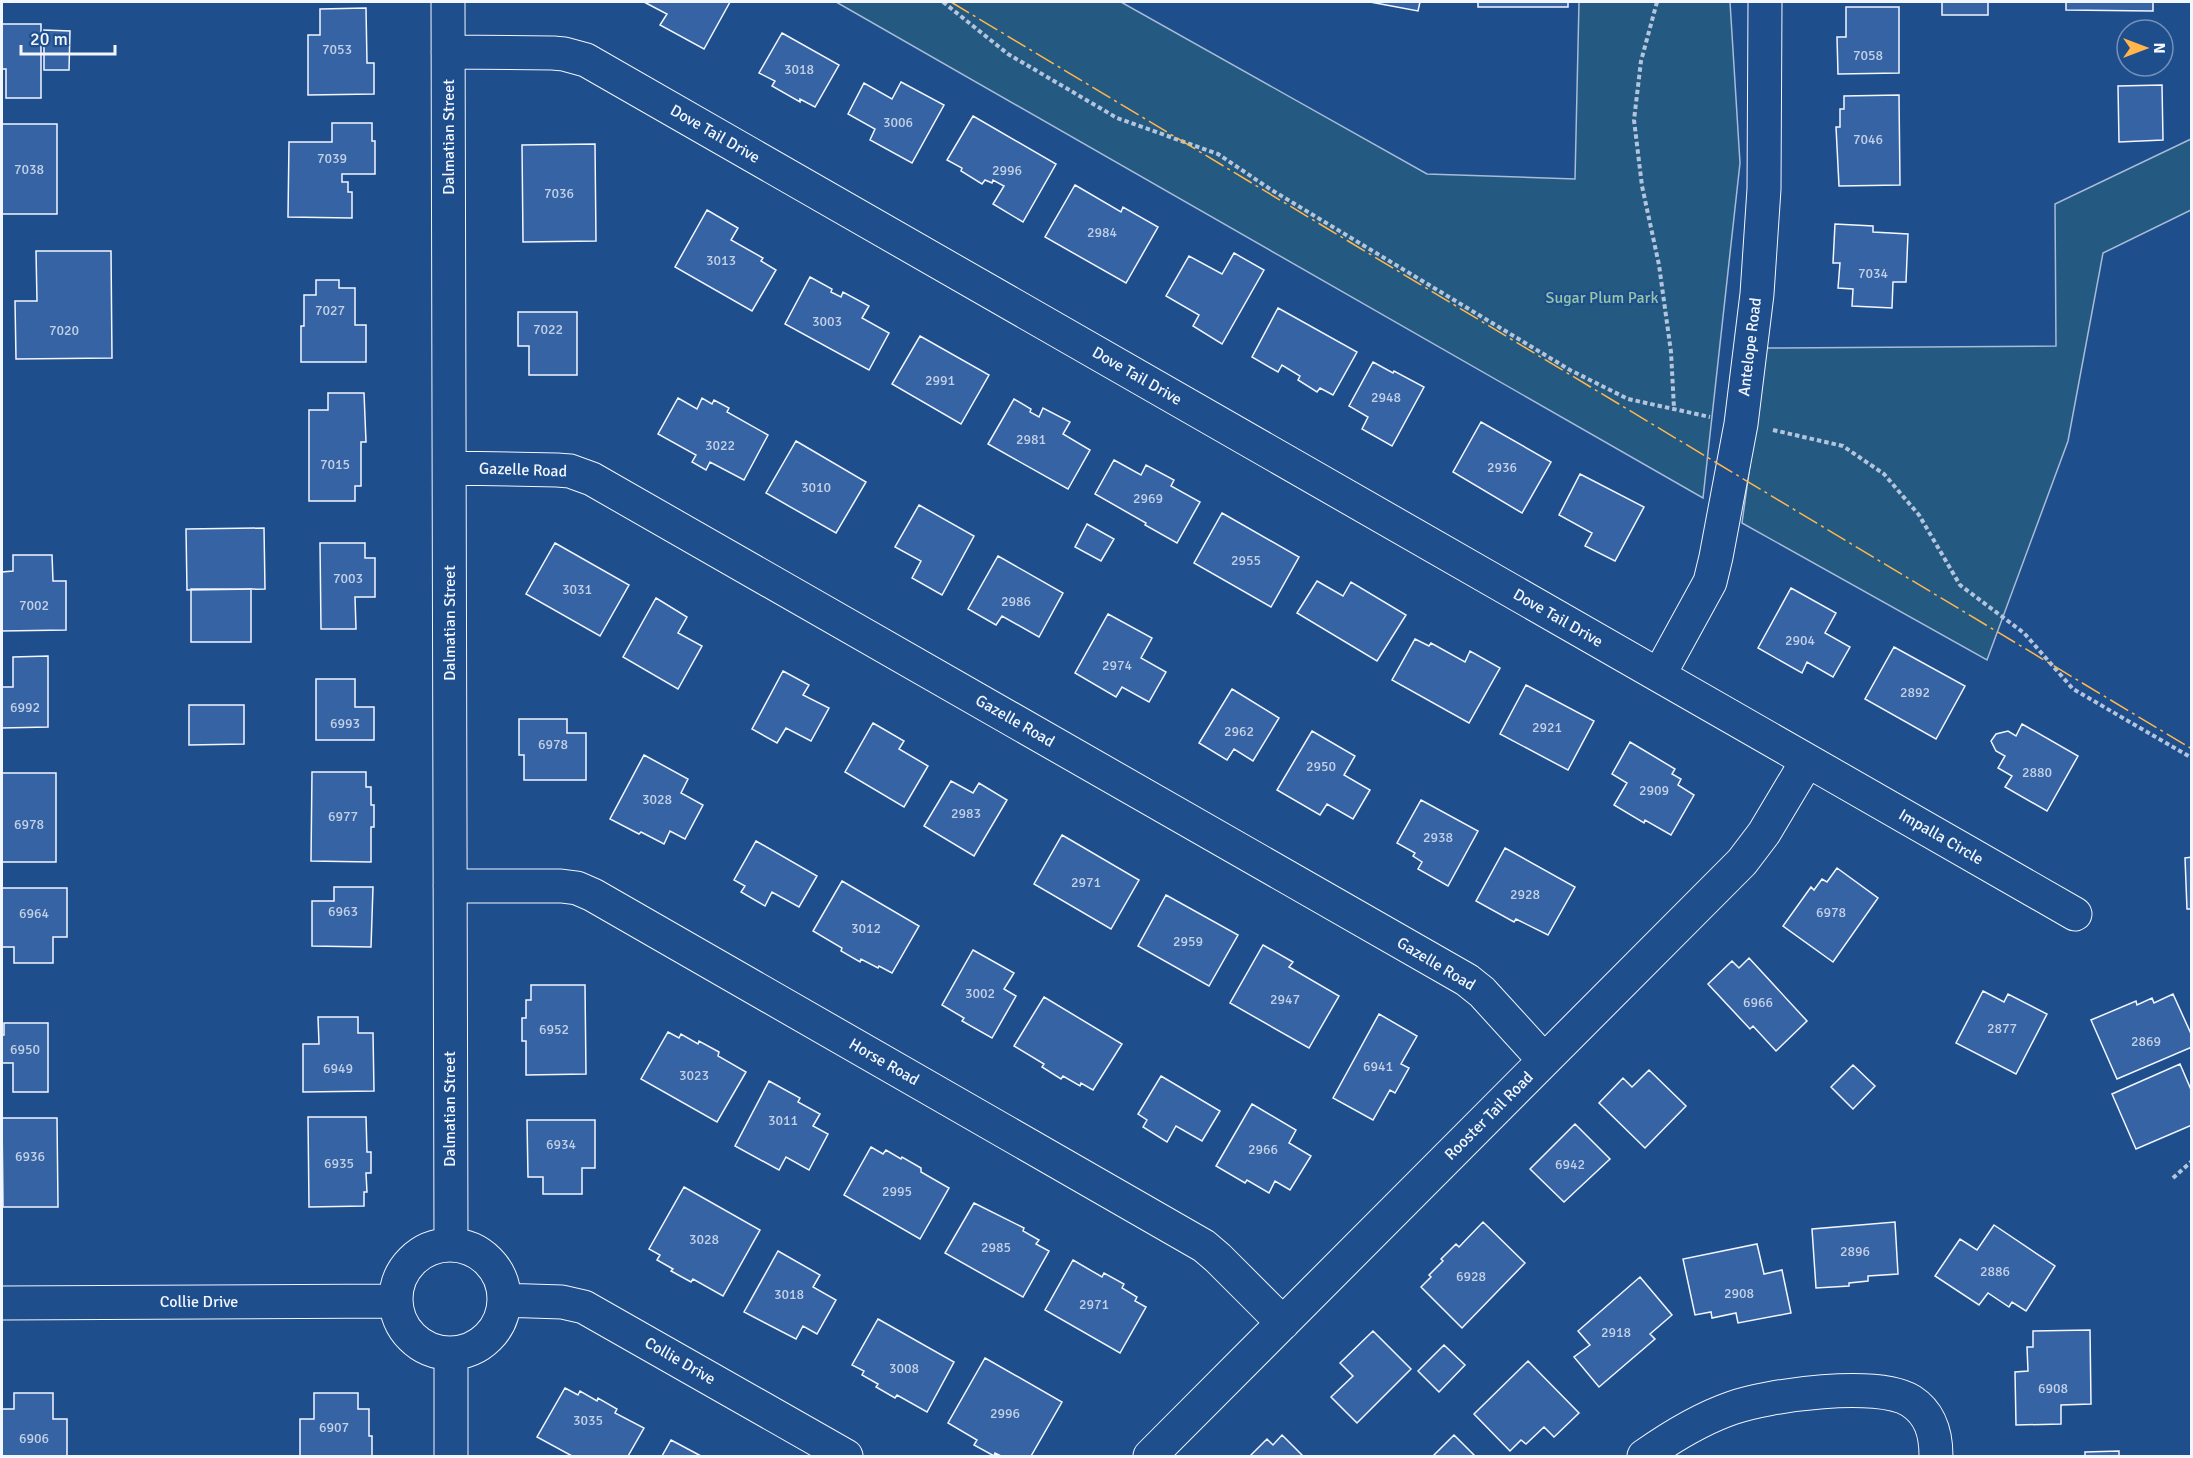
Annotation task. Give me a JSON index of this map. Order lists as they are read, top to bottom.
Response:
{
  "streets": {
    "street": [
      "Dove Tail Drive",
      "Dalmatian Street",
      "Antelope Road",
      "Gazelle Road",
      "Impalla Circle",
      "Horse Road",
      "Rooster Tail Road",
      "Collie Drive"
    ]
  },
  "crossings": [
    ["Dove Tail Drive", "Dalmatian Street"],
    ["Dove Tail Drive", "Antelope Road"],
    ["Dove Tail Drive", "Impalla Circle"],
    ["Dove Tail Drive", "Rooster Tail Road"],
    ["Dalmatian Street", "Gazelle Road"],
    ["Dalmatian Street", "Horse Road"],
    ["Dalmatian Street", "Collie Drive"],
    ["Gazelle Road", "Rooster Tail Road"],
    ["Impalla Circle", "Rooster Tail Road"],
    ["Horse Road", "Rooster Tail Road"]
  ],
  "parks": ["Sugar Plum Park"],
  "house_numbers": [
    "7053",
    "7058",
    "3018",
    "3006",
    "7046",
    "7039",
    "7038",
    "2996",
    "7036",
    "2984",
    "3013",
    "7034",
    "7027",
    "3003",
    "7022",
    "7020",
    "2991",
    "2948",
    "2981",
    "3022",
    "7015",
    "2936",
    "3010",
    "2969",
    "2955",
    "7003",
    "3031",
    "2986",
    "7002",
    "2904",
    "2974",
    "2892",
    "6992",
    "6993",
    "2921",
    "2962",
    "6978",
    "2950",
    "2880",
    "2909",
    "3028",
    "2983",
    "6977",
    "6978",
    "2938",
    "2971",
    "2928",
    "6963",
    "6978",
    "6964",
    "3012",
    "2959",
    "3002",
    "2947",
    "6966",
    "2877",
    "6952",
    "2869",
    "6950",
    "6941",
    "6949",
    "3023",
    "3011",
    "6934",
    "2966",
    "6936",
    "6935",
    "6942",
    "2995",
    "3028",
    "2985",
    "2896",
    "2886",
    "6928",
    "2908",
    "3018",
    "2971",
    "2918",
    "3008",
    "6908",
    "2996",
    "3035",
    "6907",
    "6906"
  ],
  "scale_bar": "20 m",
  "north": "right"
}
